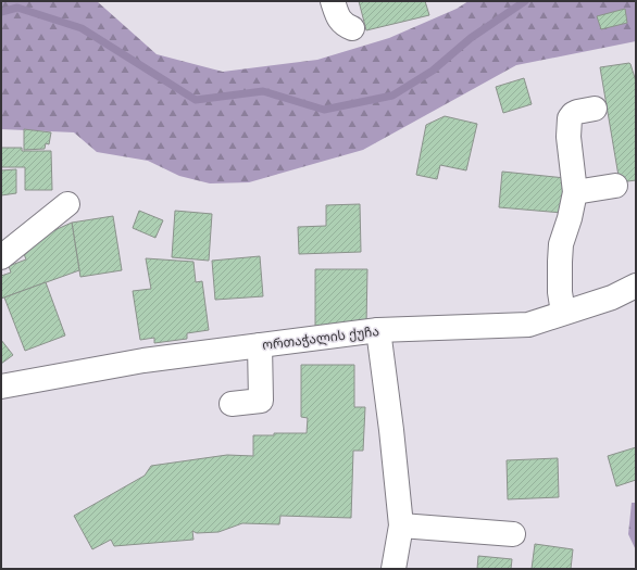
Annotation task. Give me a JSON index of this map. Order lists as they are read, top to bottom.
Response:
{
  "streets": {
    "street": ["ორთაჭალის ქუჩა"]
  }
}
